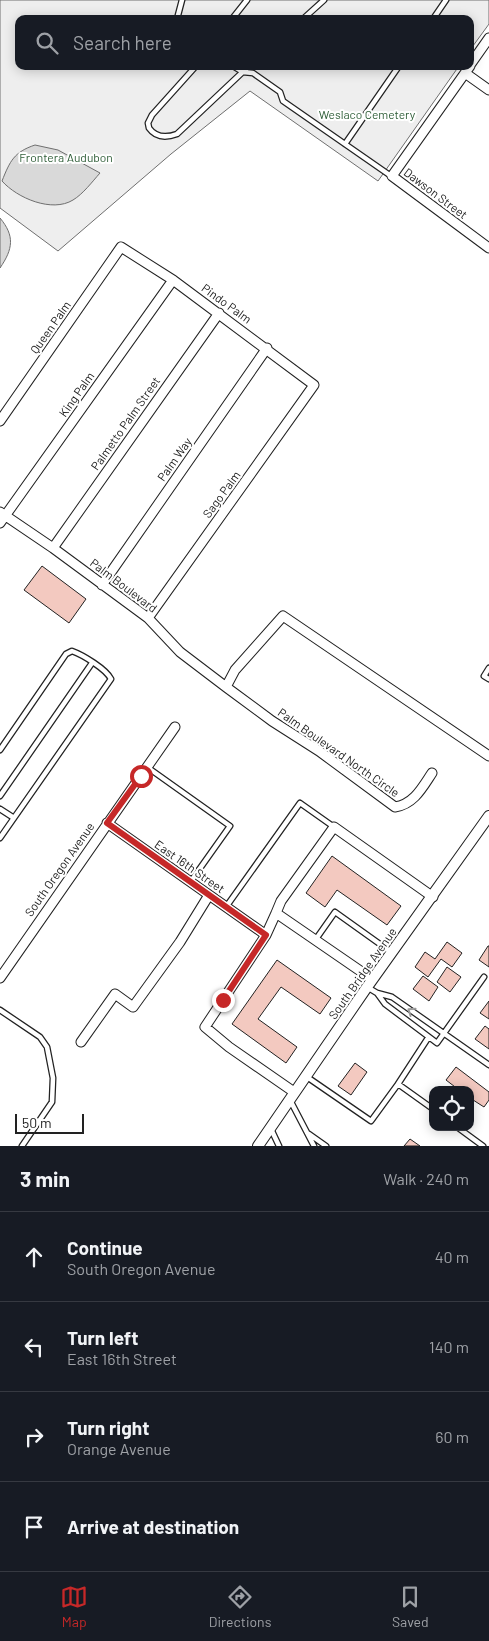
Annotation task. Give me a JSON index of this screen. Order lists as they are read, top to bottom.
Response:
{
  "streets": {
    "street": [
      "Dawson Street",
      "Pindo Palm",
      "Queen Palm",
      "King Palm",
      "Palmetto Palm Street",
      "Palm Way",
      "Sago Palm",
      "Palm Boulevard",
      "Palm Boulevard North Circle",
      "East 16th Street",
      "South Oregon Avenue",
      "South Bridge Avenue"
    ]
  },
  "crossings": [
    ["Pindo Palm", "Queen Palm"],
    ["Pindo Palm", "King Palm"],
    ["Pindo Palm", "Palmetto Palm Street"],
    ["Pindo Palm", "Palm Way"],
    ["Pindo Palm", "Sago Palm"],
    ["King Palm", "Palm Boulevard"],
    ["Palmetto Palm Street", "Palm Boulevard"],
    ["Palm Way", "Palm Boulevard"],
    ["Sago Palm", "Palm Boulevard"],
    ["Palm Boulevard", "Palm Boulevard North Circle"],
    ["East 16th Street", "South Oregon Avenue"]
  ],
  "parks": ["Weslaco Cemetery", "Frontera Audubon"],
  "scale_bar": "50 m",
  "page": {
    "search": "Search here",
    "scale": "50 m",
    "heading": ["3 min", "Walk · 240 m"],
    "list": [
      ["Continue", "South Oregon Avenue", "40 m"],
      ["Turn left", "East 16th Street", "140 m"],
      ["Turn right", "Orange Avenue", "60 m"],
      "Arrive at destination"
    ],
    "nav": ["Map", "Directions", "Saved"]
  }
}
